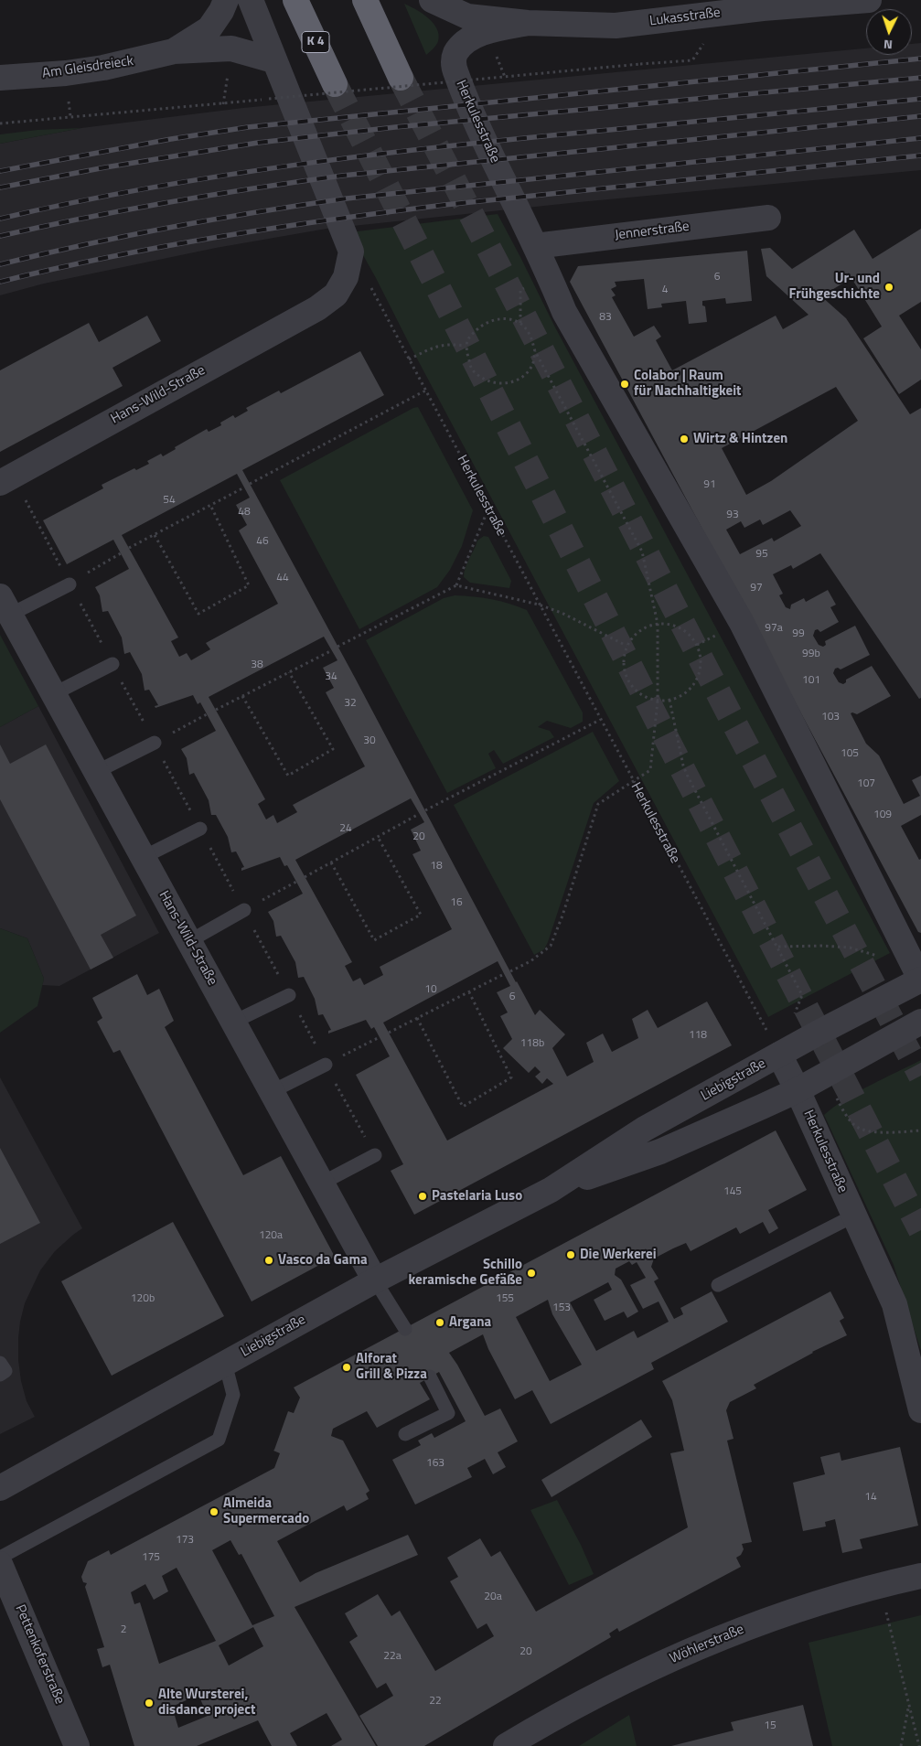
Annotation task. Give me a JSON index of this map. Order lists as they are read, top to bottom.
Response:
{
  "streets": {
    "highway": ["K 4"],
    "street": [
      "Lukasstraße",
      "Am Gleisdreieck",
      "Herkulesstraße",
      "Jennerstraße",
      "Hans-Wild-Straße",
      "Liebigstraße",
      "Wöhlerstraße",
      "Pettenkoferstraße"
    ]
  },
  "crossings": [
    ["Lukasstraße", "Herkulesstraße"],
    ["Herkulesstraße", "Jennerstraße"],
    ["Herkulesstraße", "Hans-Wild-Straße"],
    ["Herkulesstraße", "Liebigstraße"],
    ["Hans-Wild-Straße", "Liebigstraße"]
  ],
  "places": [
    "Ur- und Frühgeschichte",
    "Colabor | Raum für Nachhaltigkeit",
    "Wirtz & Hintzen",
    "Pastelaria Luso",
    "Die Werkerei",
    "Vasco da Gama",
    "Schillo keramische Gefäße",
    "Argana",
    "Alforat Grill & Pizza",
    "Almeida Supermercado",
    "Alte Wursterei, disdance project"
  ],
  "house_numbers": [
    "6",
    "4",
    "83",
    "91",
    "54",
    "48",
    "93",
    "46",
    "95",
    "44",
    "97",
    "97a",
    "99",
    "99b",
    "38",
    "34",
    "101",
    "32",
    "103",
    "30",
    "105",
    "107",
    "109",
    "24",
    "20",
    "18",
    "16",
    "10",
    "6",
    "118",
    "118b",
    "145",
    "120a",
    "120b",
    "155",
    "153",
    "163",
    "14",
    "173",
    "175",
    "20a",
    "2",
    "20",
    "22a",
    "22",
    "15"
  ],
  "north": "bottom"
}
